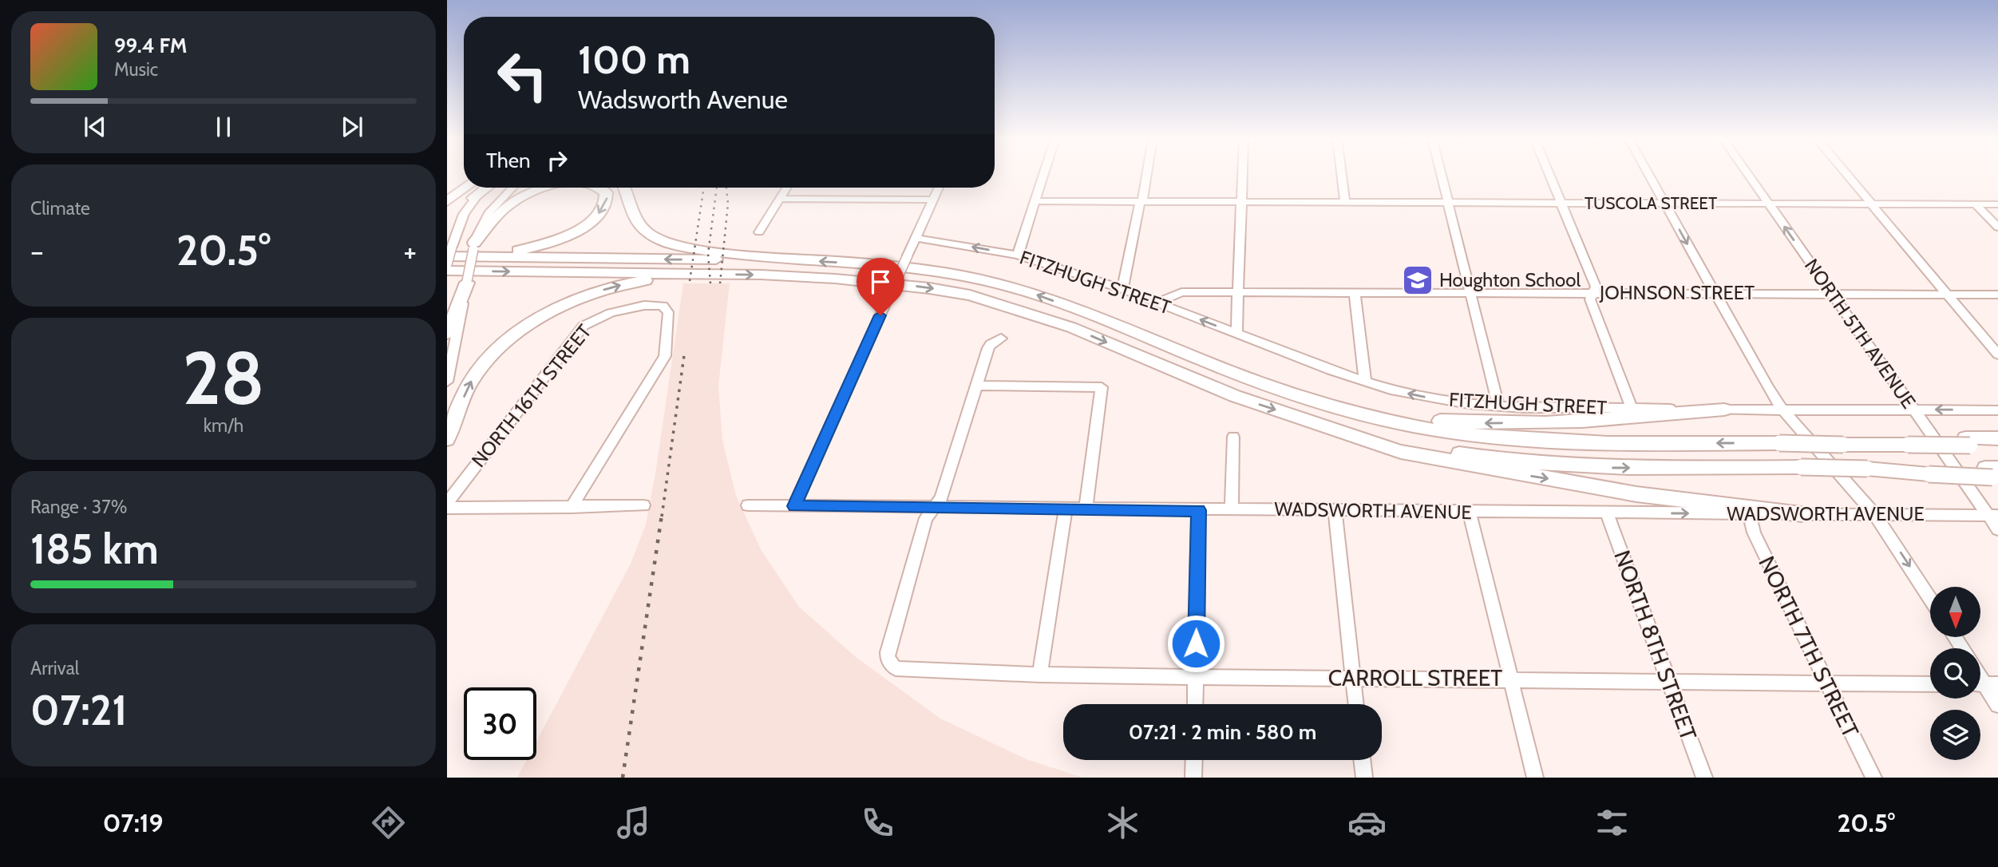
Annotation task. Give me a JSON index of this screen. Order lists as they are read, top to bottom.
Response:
{
  "streets": {
    "street": [
      "TUSCOLA STREET",
      "FITZHUGH STREET",
      "JOHNSON STREET",
      "NORTH 5TH AVENUE",
      "NORTH 16TH STREET",
      "WADSWORTH AVENUE",
      "NORTH 8TH STREET",
      "NORTH 7TH STREET",
      "CARROLL STREET"
    ]
  },
  "crossings": [
    ["TUSCOLA STREET", "NORTH 5TH AVENUE"],
    ["FITZHUGH STREET", "JOHNSON STREET"],
    ["FITZHUGH STREET", "NORTH 5TH AVENUE"],
    ["JOHNSON STREET", "NORTH 5TH AVENUE"],
    ["NORTH 5TH AVENUE", "WADSWORTH AVENUE"],
    ["WADSWORTH AVENUE", "NORTH 8TH STREET"],
    ["WADSWORTH AVENUE", "NORTH 7TH STREET"],
    ["WADSWORTH AVENUE", "CARROLL STREET"],
    ["NORTH 8TH STREET", "CARROLL STREET"],
    ["NORTH 7TH STREET", "CARROLL STREET"]
  ],
  "one_way": ["FITZHUGH STREET"],
  "places": {
    "school or university": ["Houghton School"]
  },
  "north": "bottom",
  "page": {
    "turn": ["100 m", "Wadsworth Avenue"],
    "song": ["99.4 FM", "Music"],
    "then": "Then",
    "tile": [
      "Climate",
      ["28", "km/h"],
      ["Range · 37%", "185 km"],
      ["Arrival", "07:21"]
    ],
    "heat": ["−", "20.5°", "+"],
    "limit": "30",
    "trip": "07:21 · 2 min · 580 m",
    "tabs": ["07:19", "20.5°"]
  }
}
